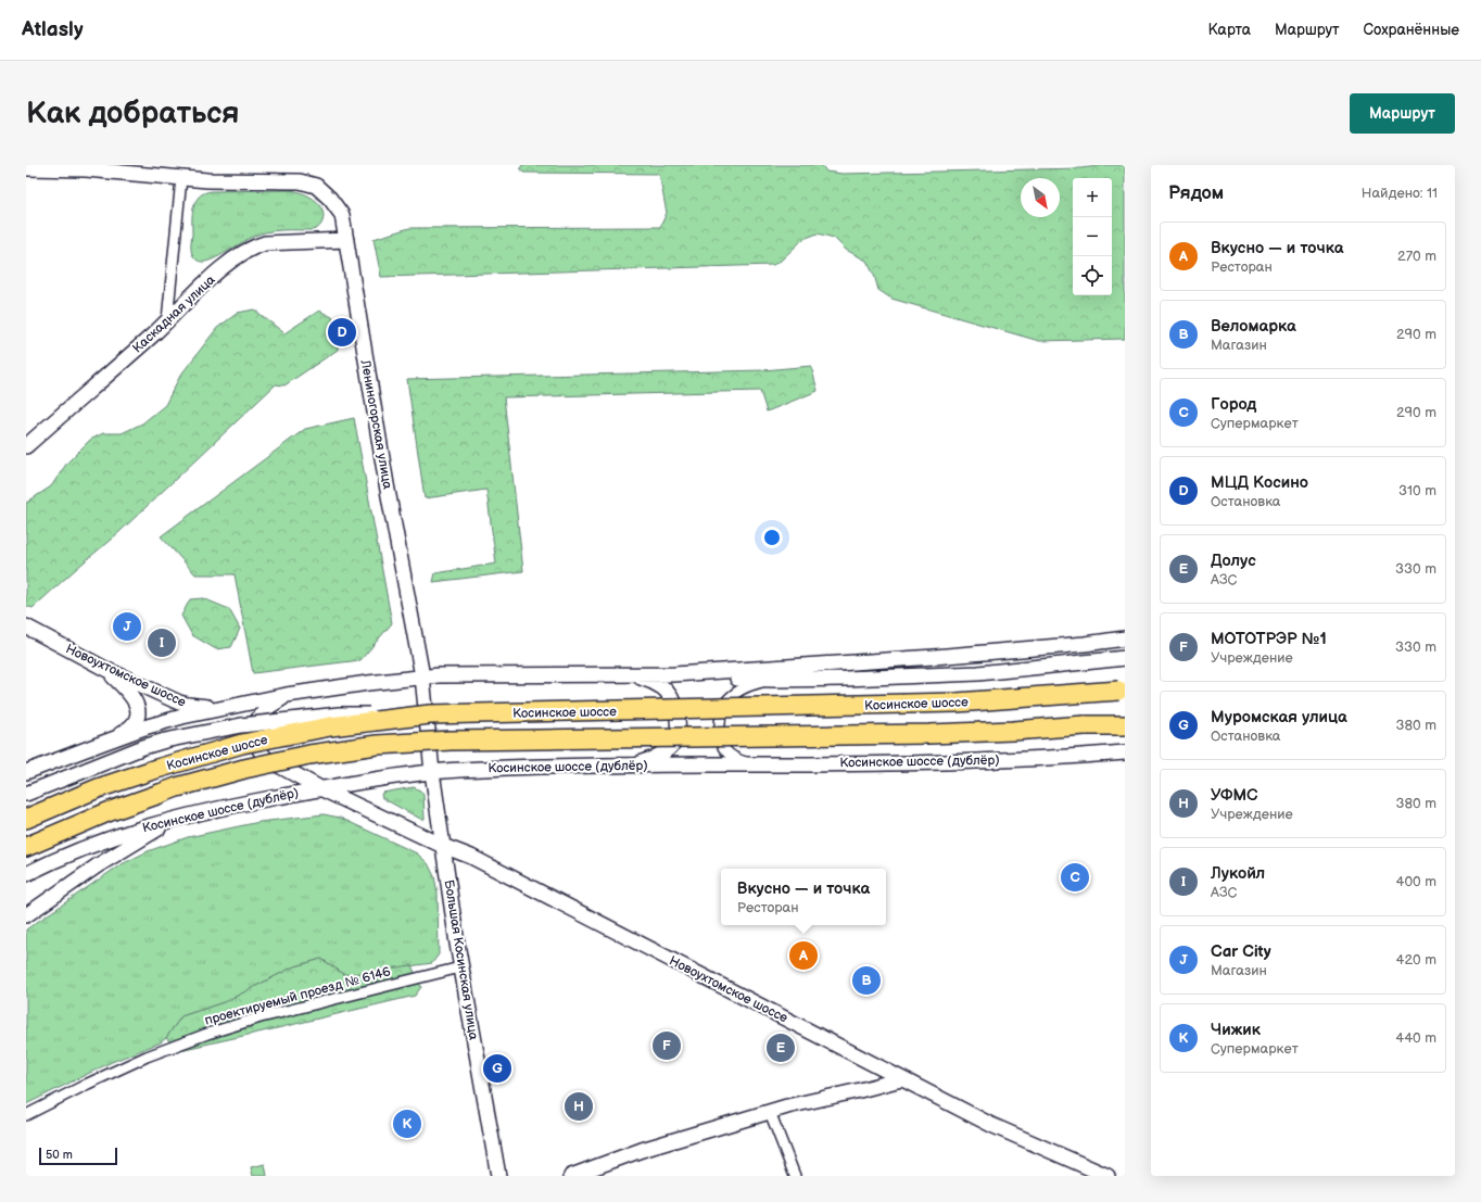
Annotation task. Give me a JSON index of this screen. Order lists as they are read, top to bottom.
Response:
{
  "streets": {
    "highway": ["Косинское шоссе"],
    "main road": [
      "Каскадная улица",
      "Лениногорская улица",
      "Новоухтомское шоссе",
      "Косинское шоссе (дублёр)",
      "Большая Косинская улица"
    ],
    "street": ["проектируемый проезд № 6146"]
  },
  "crossings": [
    ["Каскадная улица", "Лениногорская улица"],
    ["Лениногорская улица", "Косинское шоссе (дублёр)"],
    ["Лениногорская улица", "Большая Косинская улица"],
    ["Новоухтомское шоссе", "Косинское шоссе (дублёр)"],
    ["Новоухтомское шоссе", "Большая Косинская улица"],
    ["Косинское шоссе (дублёр)", "Большая Косинская улица"],
    ["Большая Косинская улица", "проектируемый проезд № 6146"]
  ],
  "scale_bar": "50 m",
  "north": "bottom right",
  "page": {
    "header": "Atlasly",
    "nav": ["Карта", "Маршрут", "Сохранённые"],
    "buttons": "Маршрут",
    "title": "Как добраться",
    "heading": ["Рядом", "Найдено: 11"],
    "map_buttons": ["+", "−"],
    "list": [
      {
        "mark": "A",
        "name": "Вкусно — и точка",
        "note": "Ресторан",
        "value": "270 m"
      },
      {
        "mark": "B",
        "name": "Веломарка",
        "note": "Магазин",
        "value": "290 m"
      },
      {
        "mark": "C",
        "name": "Город",
        "note": "Супермаркет",
        "value": "290 m"
      },
      {
        "mark": "D",
        "name": "МЦД Косино",
        "note": "Остановка",
        "value": "310 m"
      },
      {
        "mark": "E",
        "name": "Долус",
        "note": "АЗС",
        "value": "330 m"
      },
      {
        "mark": "F",
        "name": "МОТОТРЭР №1",
        "note": "Учреждение",
        "value": "330 m"
      },
      {
        "mark": "G",
        "name": "Муромская улица",
        "note": "Остановка",
        "value": "380 m"
      },
      {
        "mark": "H",
        "name": "УФМС",
        "note": "Учреждение",
        "value": "380 m"
      },
      {
        "mark": "I",
        "name": "Лукойл",
        "note": "АЗС",
        "value": "400 m"
      },
      {
        "mark": "J",
        "name": "Car City",
        "note": "Магазин",
        "value": "420 m"
      },
      {
        "mark": "K",
        "name": "Чижик",
        "note": "Супермаркет",
        "value": "440 m"
      }
    ],
    "pins": [
      "D",
      "J",
      "I",
      "C",
      "A",
      "B",
      "F",
      "E",
      "G",
      "H",
      "K"
    ],
    "popup": ["Вкусно — и точка", "Ресторан"],
    "scale": "50 m"
  }
}
